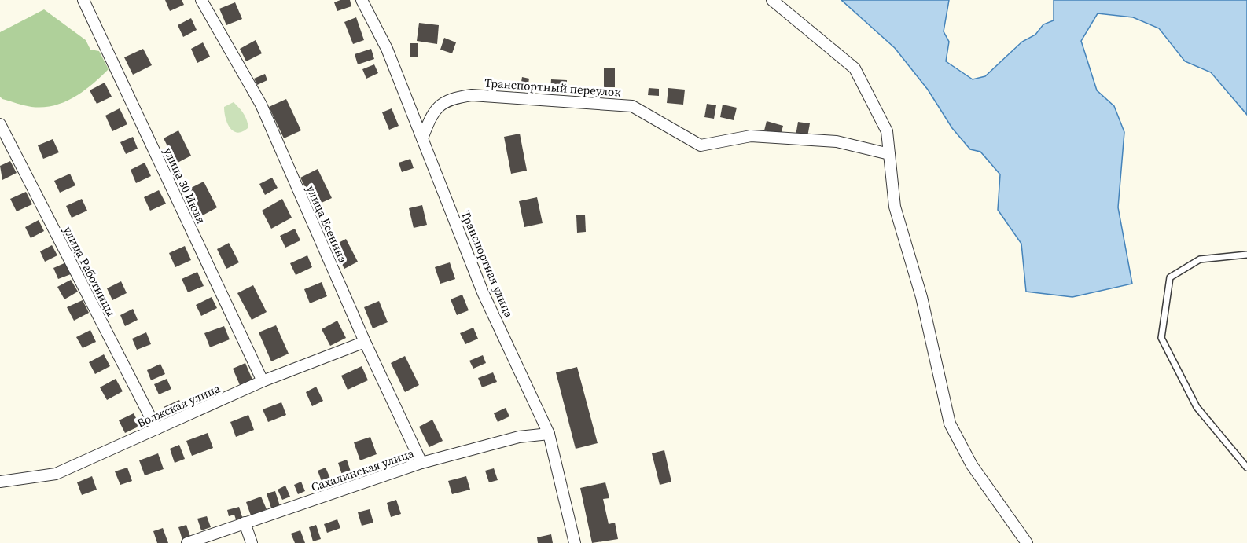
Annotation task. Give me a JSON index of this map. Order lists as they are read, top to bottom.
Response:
{
  "streets": {
    "street": [
      "Транспортный переулок",
      "улица 30 Июля",
      "улица Есенина",
      "Транспортная улица",
      "улица Работницы",
      "Волжская улица",
      "Сахалинская улица"
    ]
  },
  "crossings": [
    ["Транспортный переулок", "Транспортная улица"],
    ["улица 30 Июля", "Волжская улица"],
    ["улица Есенина", "Волжская улица"],
    ["улица Есенина", "Сахалинская улица"],
    ["Транспортная улица", "Сахалинская улица"],
    ["улица Работницы", "Волжская улица"]
  ]
}
